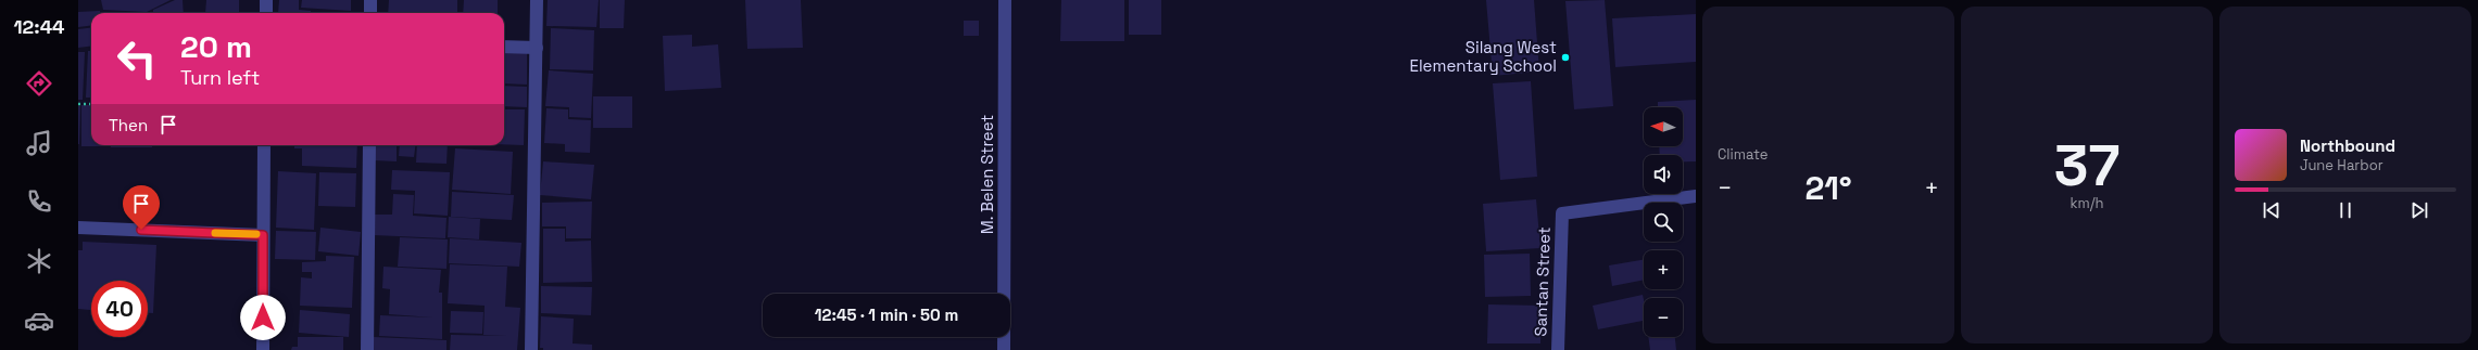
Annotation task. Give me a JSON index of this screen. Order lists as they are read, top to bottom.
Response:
{
  "streets": {
    "street": ["M. Belen Street", "Santan Street"]
  },
  "places": ["Silang West Elementary School"],
  "north": "left",
  "page": {
    "tabs": "12:44",
    "tile": [
      "Climate",
      ["37", "km/h"]
    ],
    "turn": ["20 m", "Turn left"],
    "then": "Then",
    "map_buttons": ["+", "−"],
    "song": ["Northbound", "June Harbor"],
    "heat": ["−", "21°", "+"],
    "limit": "40",
    "trip": "12:45 · 1 min · 50 m"
  }
}
